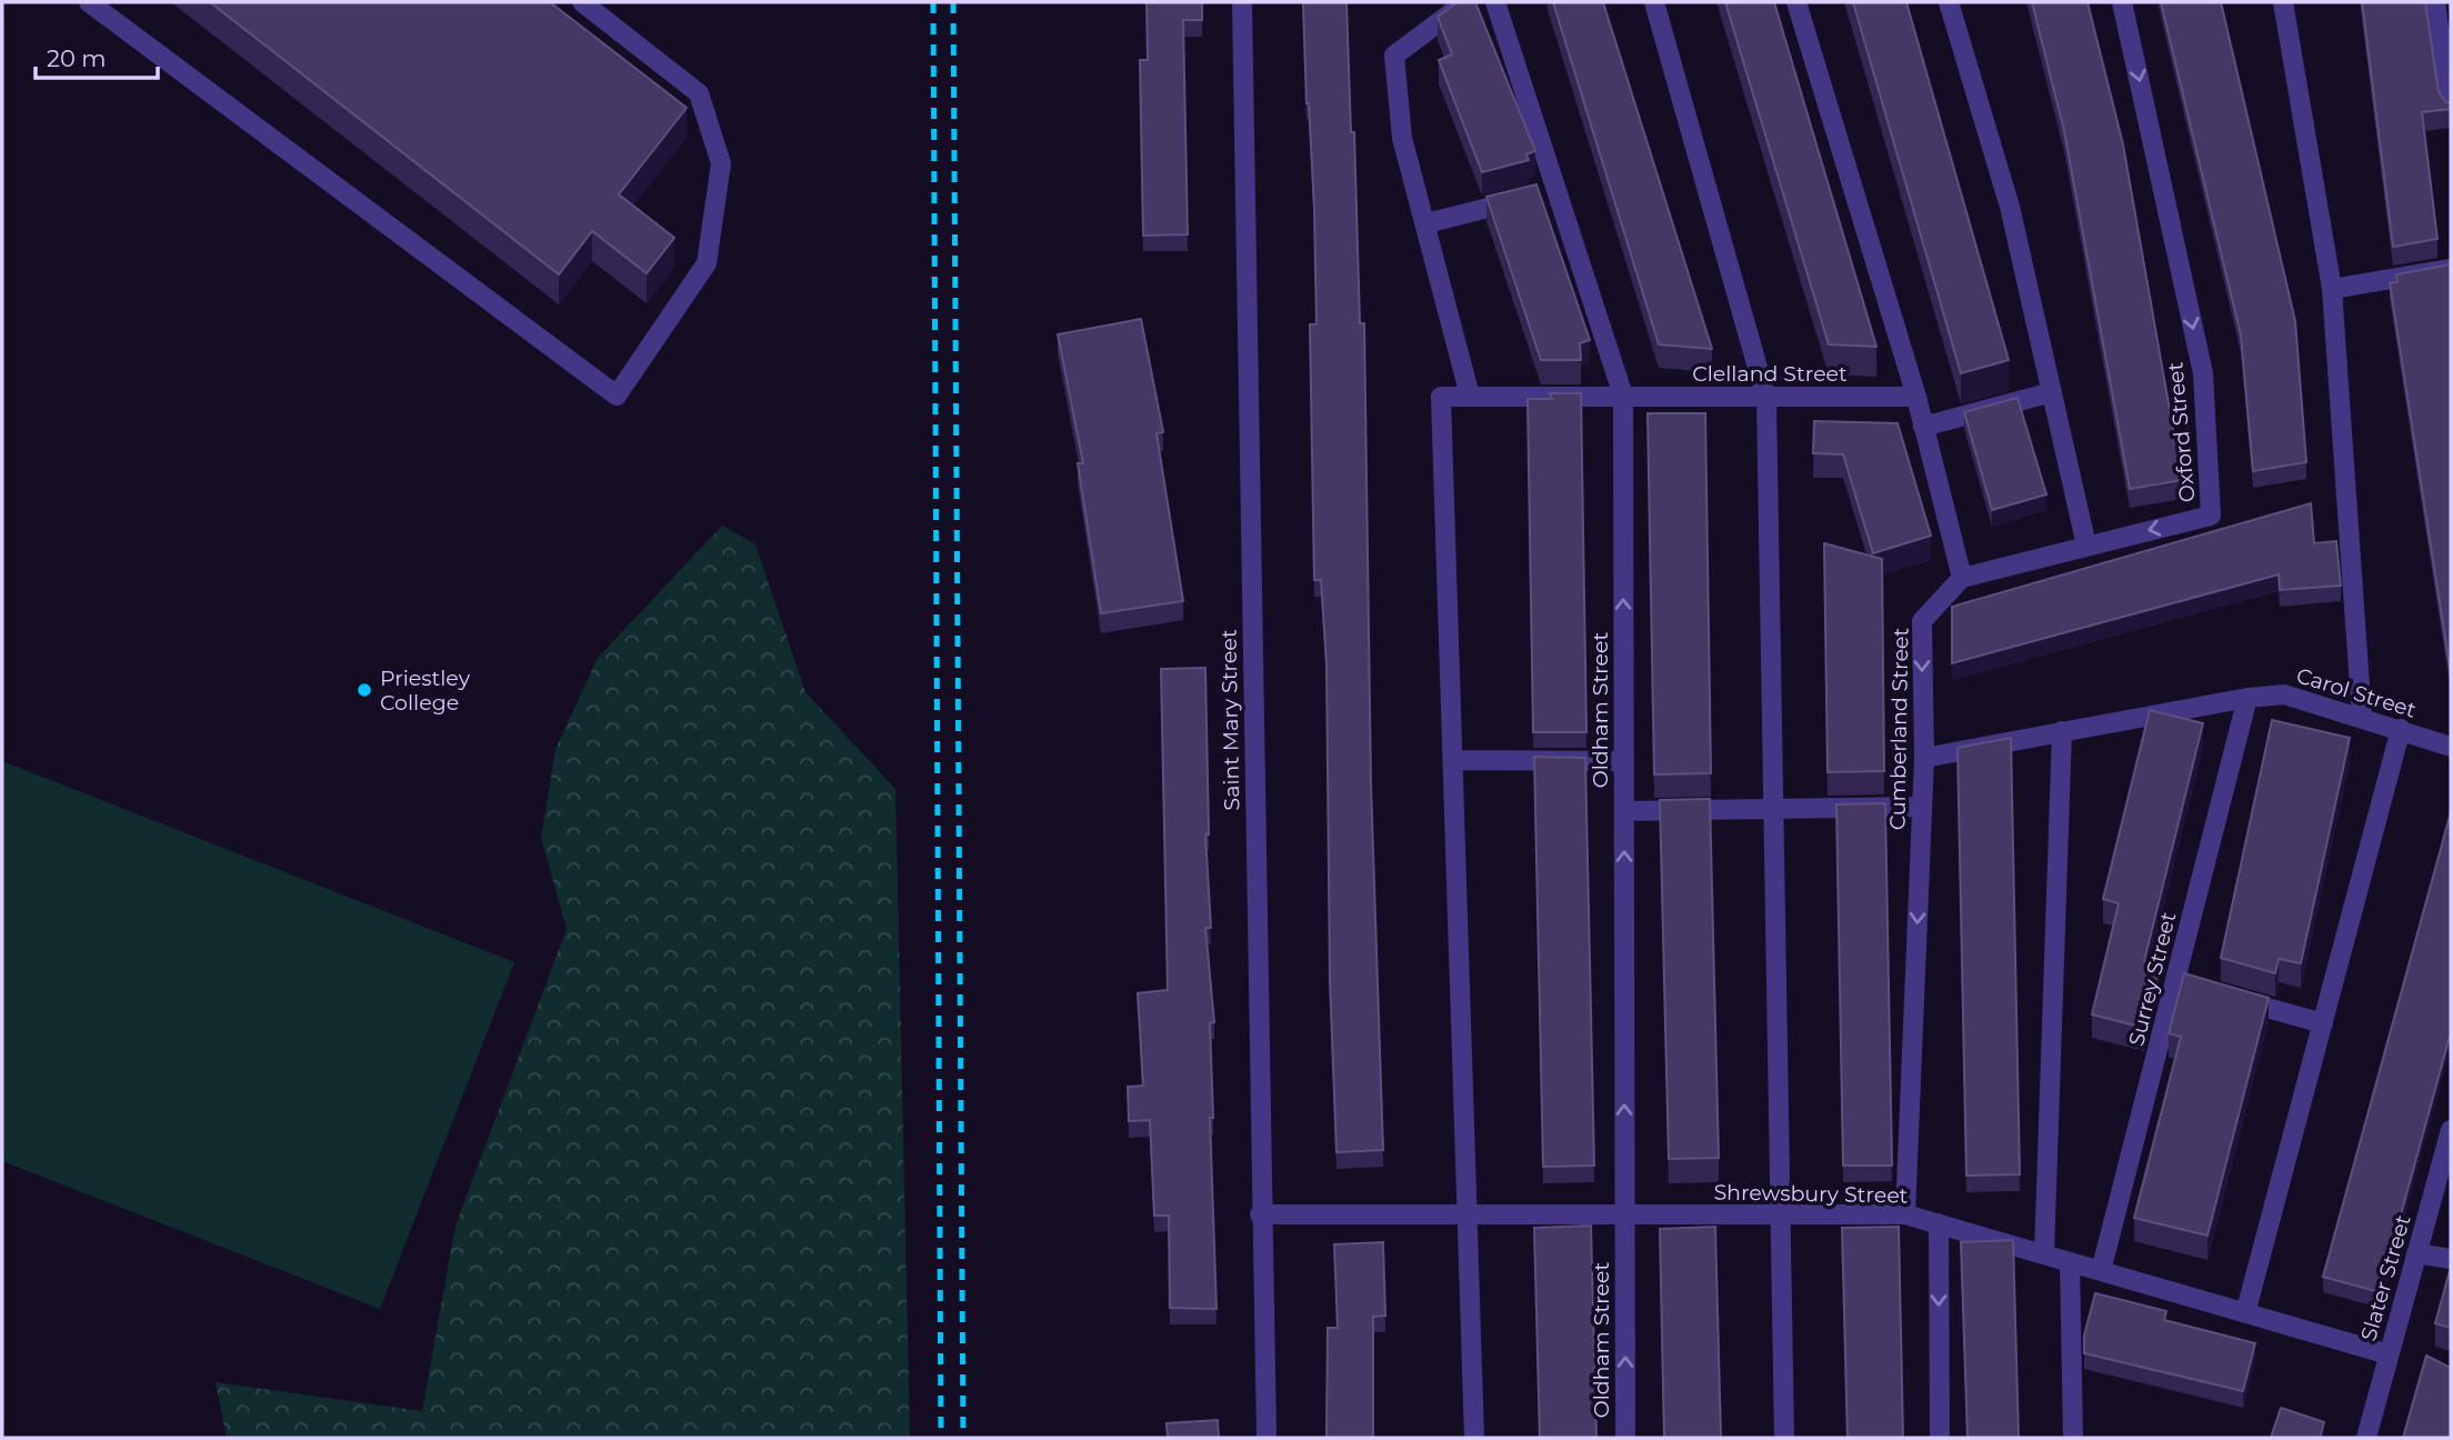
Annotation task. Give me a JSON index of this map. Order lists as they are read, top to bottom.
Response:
{
  "streets": {
    "street": [
      "Clelland Street",
      "Oxford Street",
      "Carol Street",
      "Oldham Street",
      "Saint Mary Street",
      "Cumberland Street",
      "Surrey Street",
      "Shrewsbury Street",
      "Slater Street"
    ]
  },
  "crossings": [
    ["Clelland Street", "Oldham Street"],
    ["Oxford Street", "Cumberland Street"],
    ["Carol Street", "Cumberland Street"],
    ["Carol Street", "Surrey Street"],
    ["Oldham Street", "Shrewsbury Street"],
    ["Saint Mary Street", "Shrewsbury Street"],
    ["Cumberland Street", "Shrewsbury Street"],
    ["Surrey Street", "Shrewsbury Street"],
    ["Shrewsbury Street", "Slater Street"]
  ],
  "places": ["Priestley College"],
  "scale_bar": "20 m"
}
